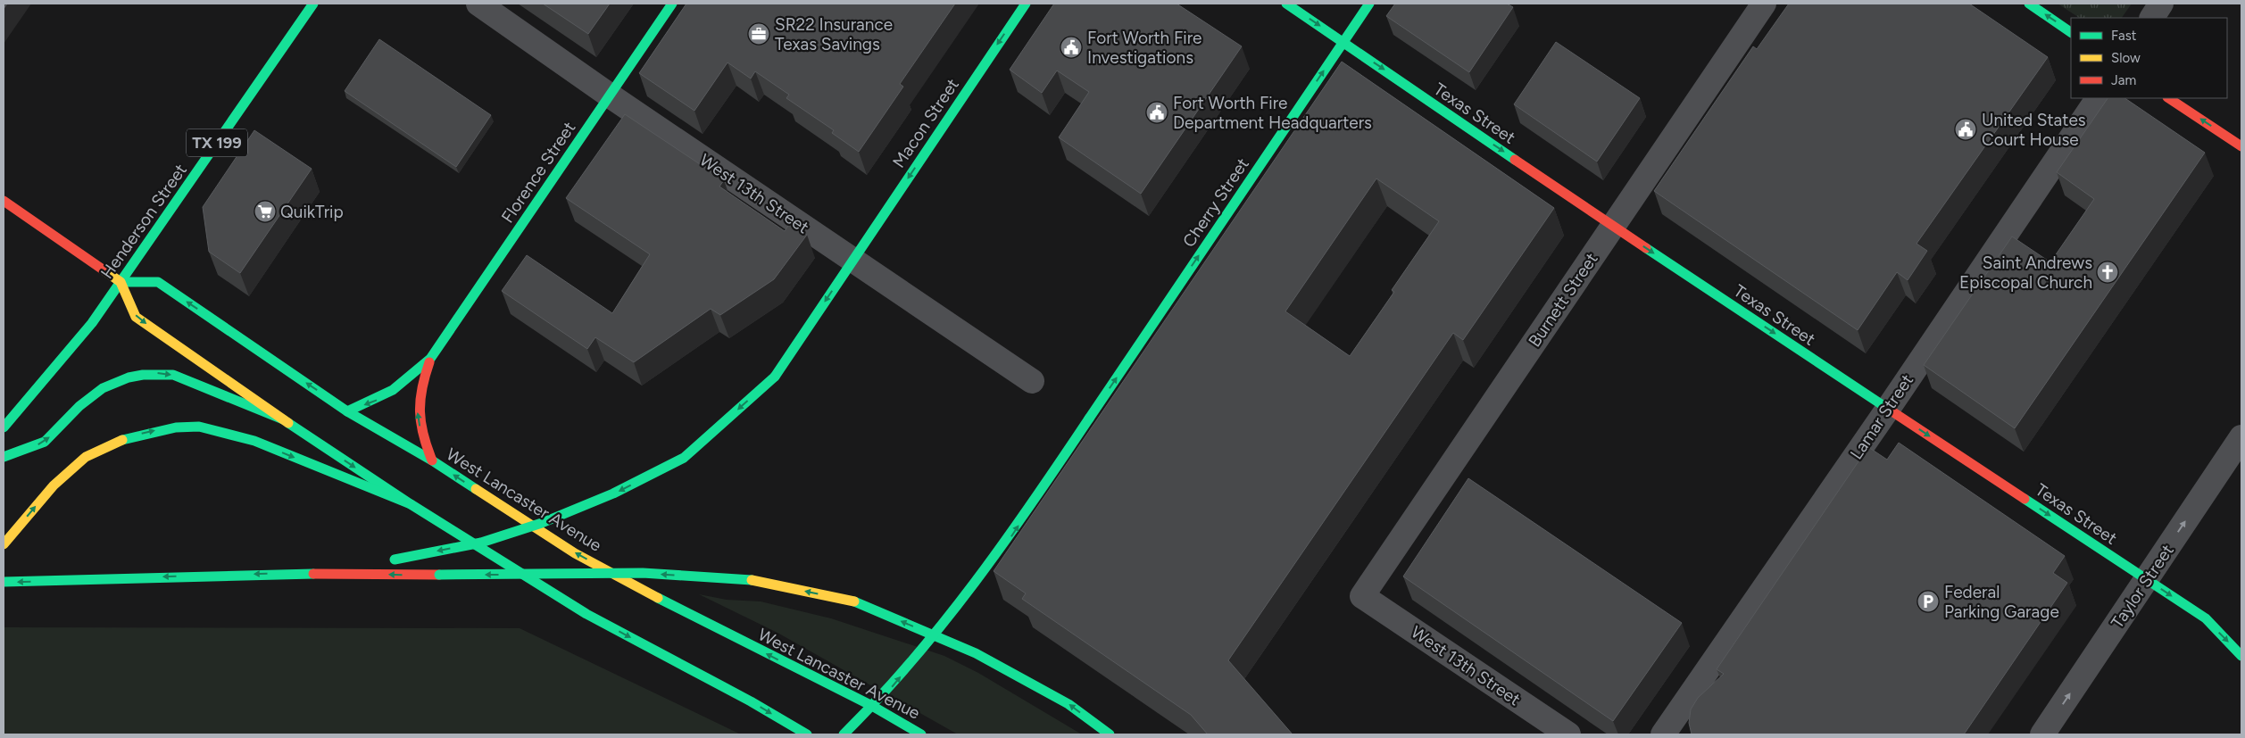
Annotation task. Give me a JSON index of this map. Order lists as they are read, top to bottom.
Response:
{
  "streets": {
    "main road": [
      "Texas Street",
      "Macon Street",
      "TX 199",
      "Florence Street",
      "Cherry Street",
      "Henderson Street",
      "West Lancaster Avenue"
    ],
    "street": [
      "West 13th Street",
      "Burnett Street",
      "Lamar Street",
      "Taylor Street"
    ]
  },
  "crossings": [
    ["Texas Street", "Cherry Street"],
    ["Texas Street", "Burnett Street"],
    ["Texas Street", "Lamar Street"],
    ["Texas Street", "Taylor Street"],
    ["Macon Street", "West 13th Street"],
    ["Florence Street", "West 13th Street"],
    ["Florence Street", "West Lancaster Avenue"],
    ["West 13th Street", "Burnett Street"],
    ["Henderson Street", "West Lancaster Avenue"]
  ],
  "one_way": [
    "Texas Street",
    "Macon Street",
    "Cherry Street",
    "Taylor Street"
  ],
  "places": {
    "office": ["SR22 Insurance Texas Savings"],
    "public building": ["Fort Worth Fire Investigations", "Fort Worth Fire Department Headquarters", "United States Court House"],
    "supermarket": ["QuikTrip"],
    "church": ["Saint Andrews Episcopal Church"],
    "parking": ["Federal Parking Garage"]
  },
  "legend": ["Fast", "Slow", "Jam"]
}
